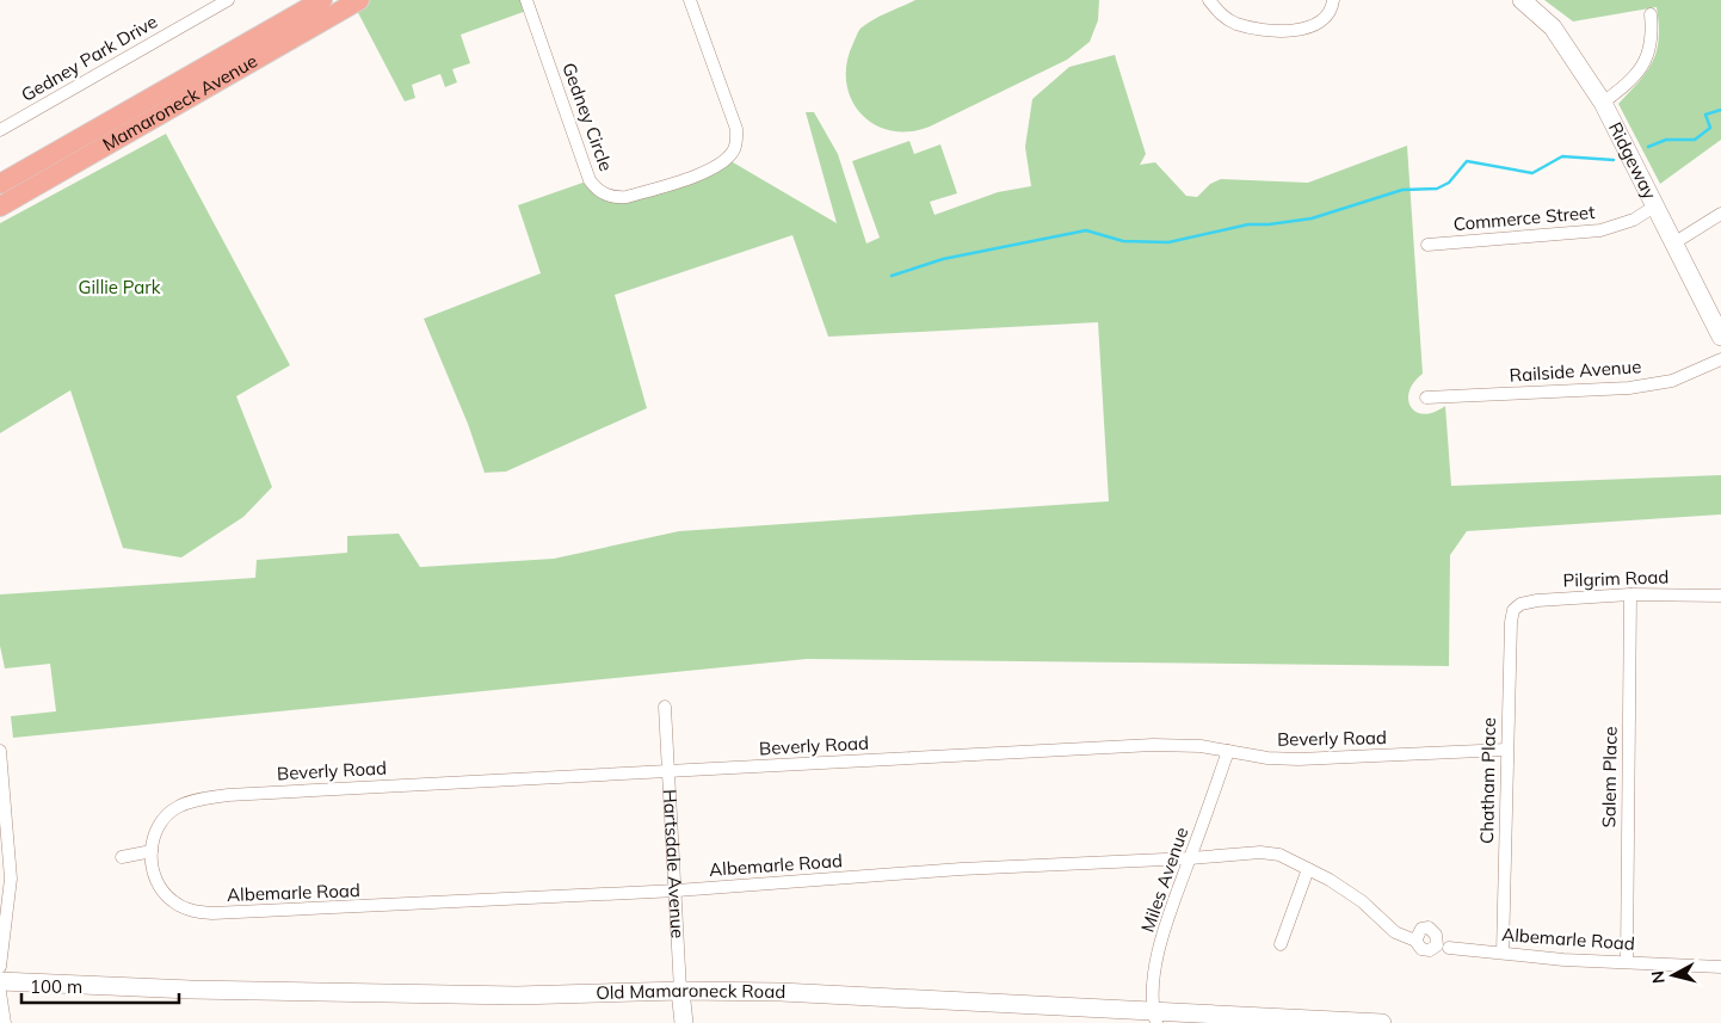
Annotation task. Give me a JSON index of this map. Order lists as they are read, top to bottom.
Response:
{
  "streets": {
    "main road": [
      "Mamaroneck Avenue",
      "Ridgeway",
      "Hartsdale Avenue",
      "Old Mamaroneck Road"
    ],
    "street": [
      "Gedney Park Drive",
      "Gedney Circle",
      "Commerce Street",
      "Railside Avenue",
      "Pilgrim Road",
      "Beverly Road",
      "Salem Place",
      "Chatham Place",
      "Albemarle Road",
      "Miles Avenue"
    ]
  },
  "crossings": [
    ["Ridgeway", "Commerce Street"],
    ["Pilgrim Road", "Salem Place"],
    ["Pilgrim Road", "Chatham Place"],
    ["Beverly Road", "Chatham Place"],
    ["Beverly Road", "Hartsdale Avenue"],
    ["Beverly Road", "Albemarle Road"],
    ["Beverly Road", "Miles Avenue"],
    ["Salem Place", "Albemarle Road"],
    ["Chatham Place", "Albemarle Road"],
    ["Hartsdale Avenue", "Albemarle Road"],
    ["Hartsdale Avenue", "Old Mamaroneck Road"],
    ["Albemarle Road", "Miles Avenue"],
    ["Miles Avenue", "Old Mamaroneck Road"]
  ],
  "parks": ["Gillie Park"],
  "scale_bar": "100 m",
  "north": "left"
}
